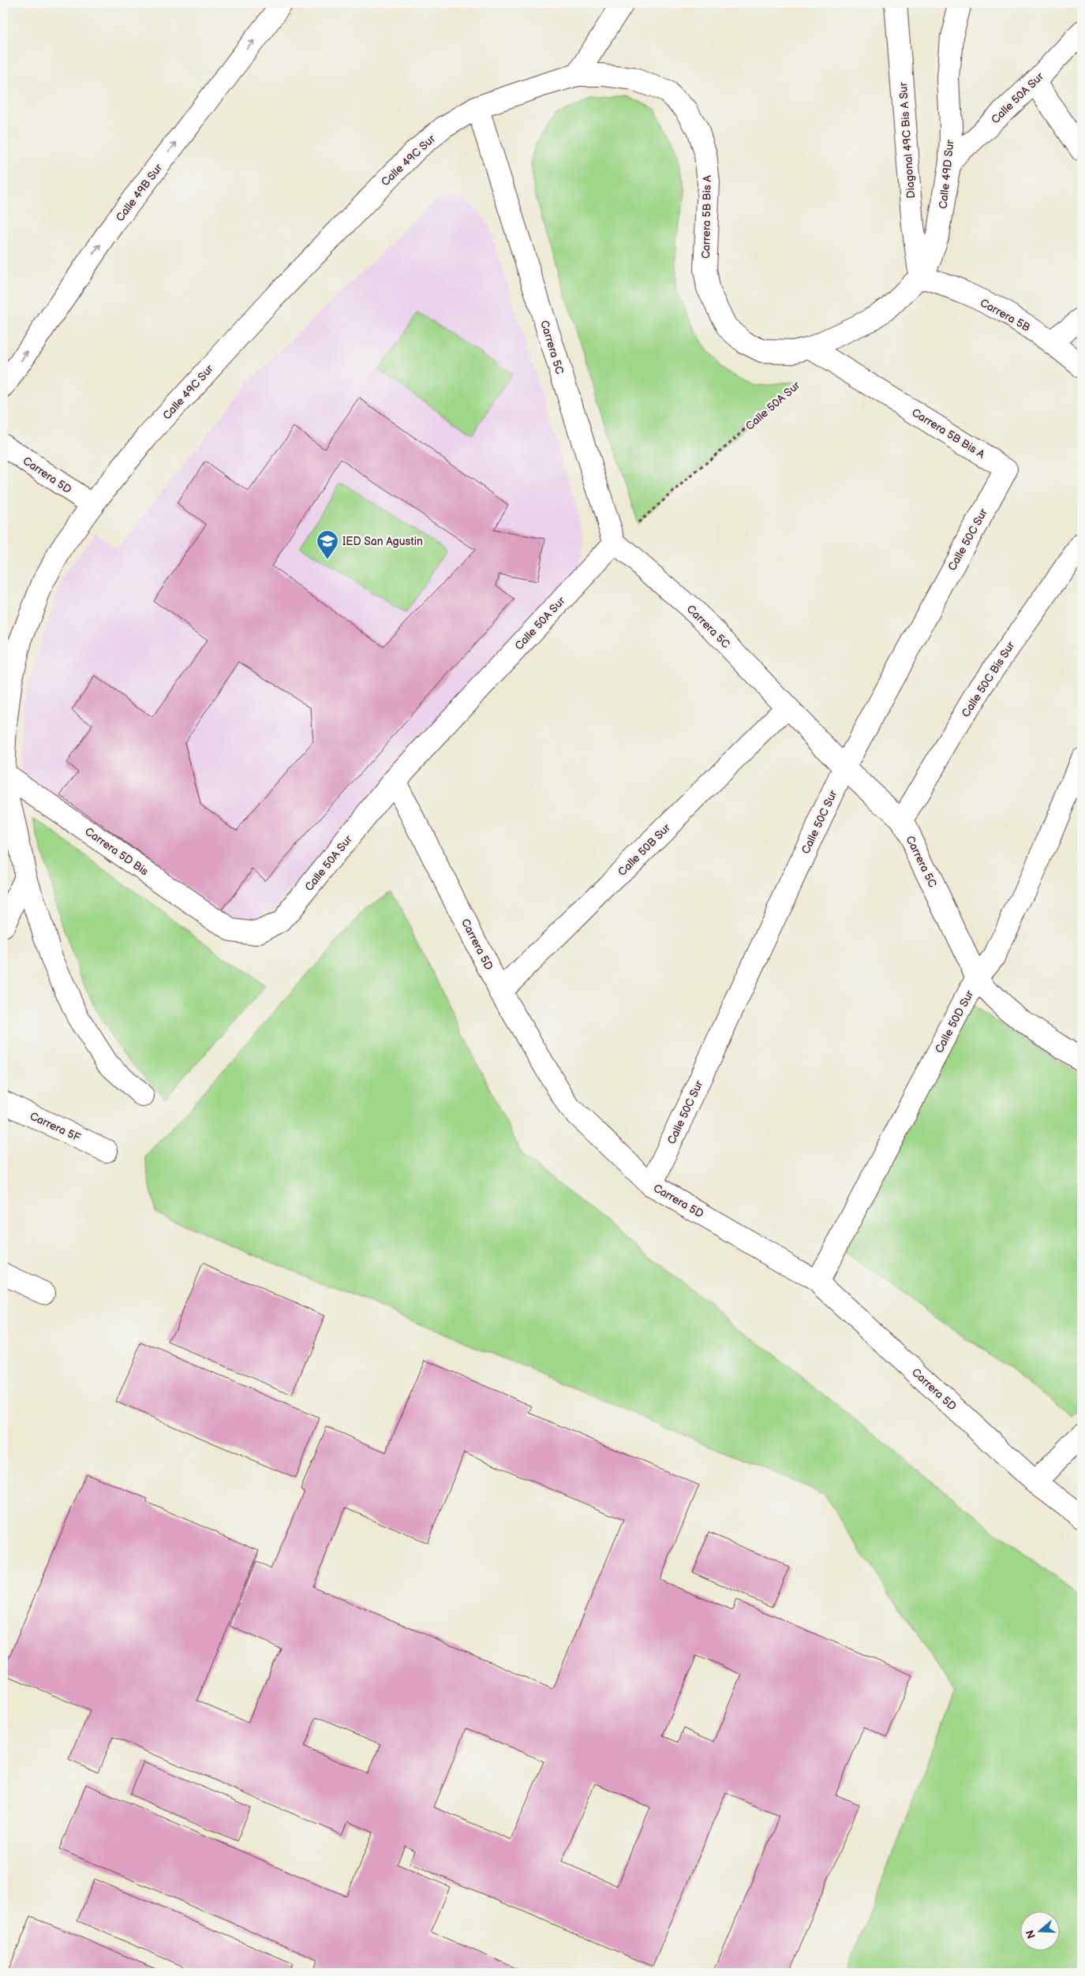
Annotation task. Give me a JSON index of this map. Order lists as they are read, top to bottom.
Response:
{
  "streets": {
    "street": [
      "Calle 50A Sur",
      "Diagonal 49C Bis A Sur",
      "Calle 49C Sur",
      "Calle 49D Sur",
      "Calle 49B Sur",
      "Carrera 5B Bis A",
      "Carrera 5B",
      "Carrera 5C",
      "Carrera 5D",
      "Calle 50C Sur",
      "Calle 50C Bis Sur",
      "Calle 50B Sur",
      "Carrera 5D Bis",
      "Calle 50D Sur",
      "Carrera 5F"
    ]
  },
  "crossings": [
    ["Calle 50A Sur", "Calle 49D Sur"],
    ["Calle 50A Sur", "Carrera 5B Bis A"],
    ["Calle 50A Sur", "Carrera 5C"],
    ["Calle 50A Sur", "Carrera 5D"],
    ["Calle 50A Sur", "Carrera 5D Bis"],
    ["Diagonal 49C Bis A Sur", "Calle 49D Sur"],
    ["Diagonal 49C Bis A Sur", "Carrera 5B"],
    ["Calle 49C Sur", "Carrera 5B Bis A"],
    ["Calle 49C Sur", "Carrera 5C"],
    ["Calle 49C Sur", "Carrera 5D"],
    ["Calle 49C Sur", "Carrera 5D Bis"],
    ["Calle 49D Sur", "Carrera 5B Bis A"],
    ["Calle 49D Sur", "Carrera 5B"],
    ["Carrera 5B Bis A", "Calle 50C Sur"],
    ["Carrera 5C", "Calle 50C Sur"],
    ["Carrera 5C", "Calle 50C Bis Sur"],
    ["Carrera 5C", "Calle 50B Sur"],
    ["Carrera 5C", "Calle 50D Sur"],
    ["Carrera 5D", "Calle 50C Sur"],
    ["Carrera 5D", "Calle 50B Sur"],
    ["Carrera 5D", "Calle 50D Sur"]
  ],
  "one_way": ["Calle 49B Sur"],
  "places": {
    "school or university": ["IED San Agustin"]
  },
  "north": "left"
}
